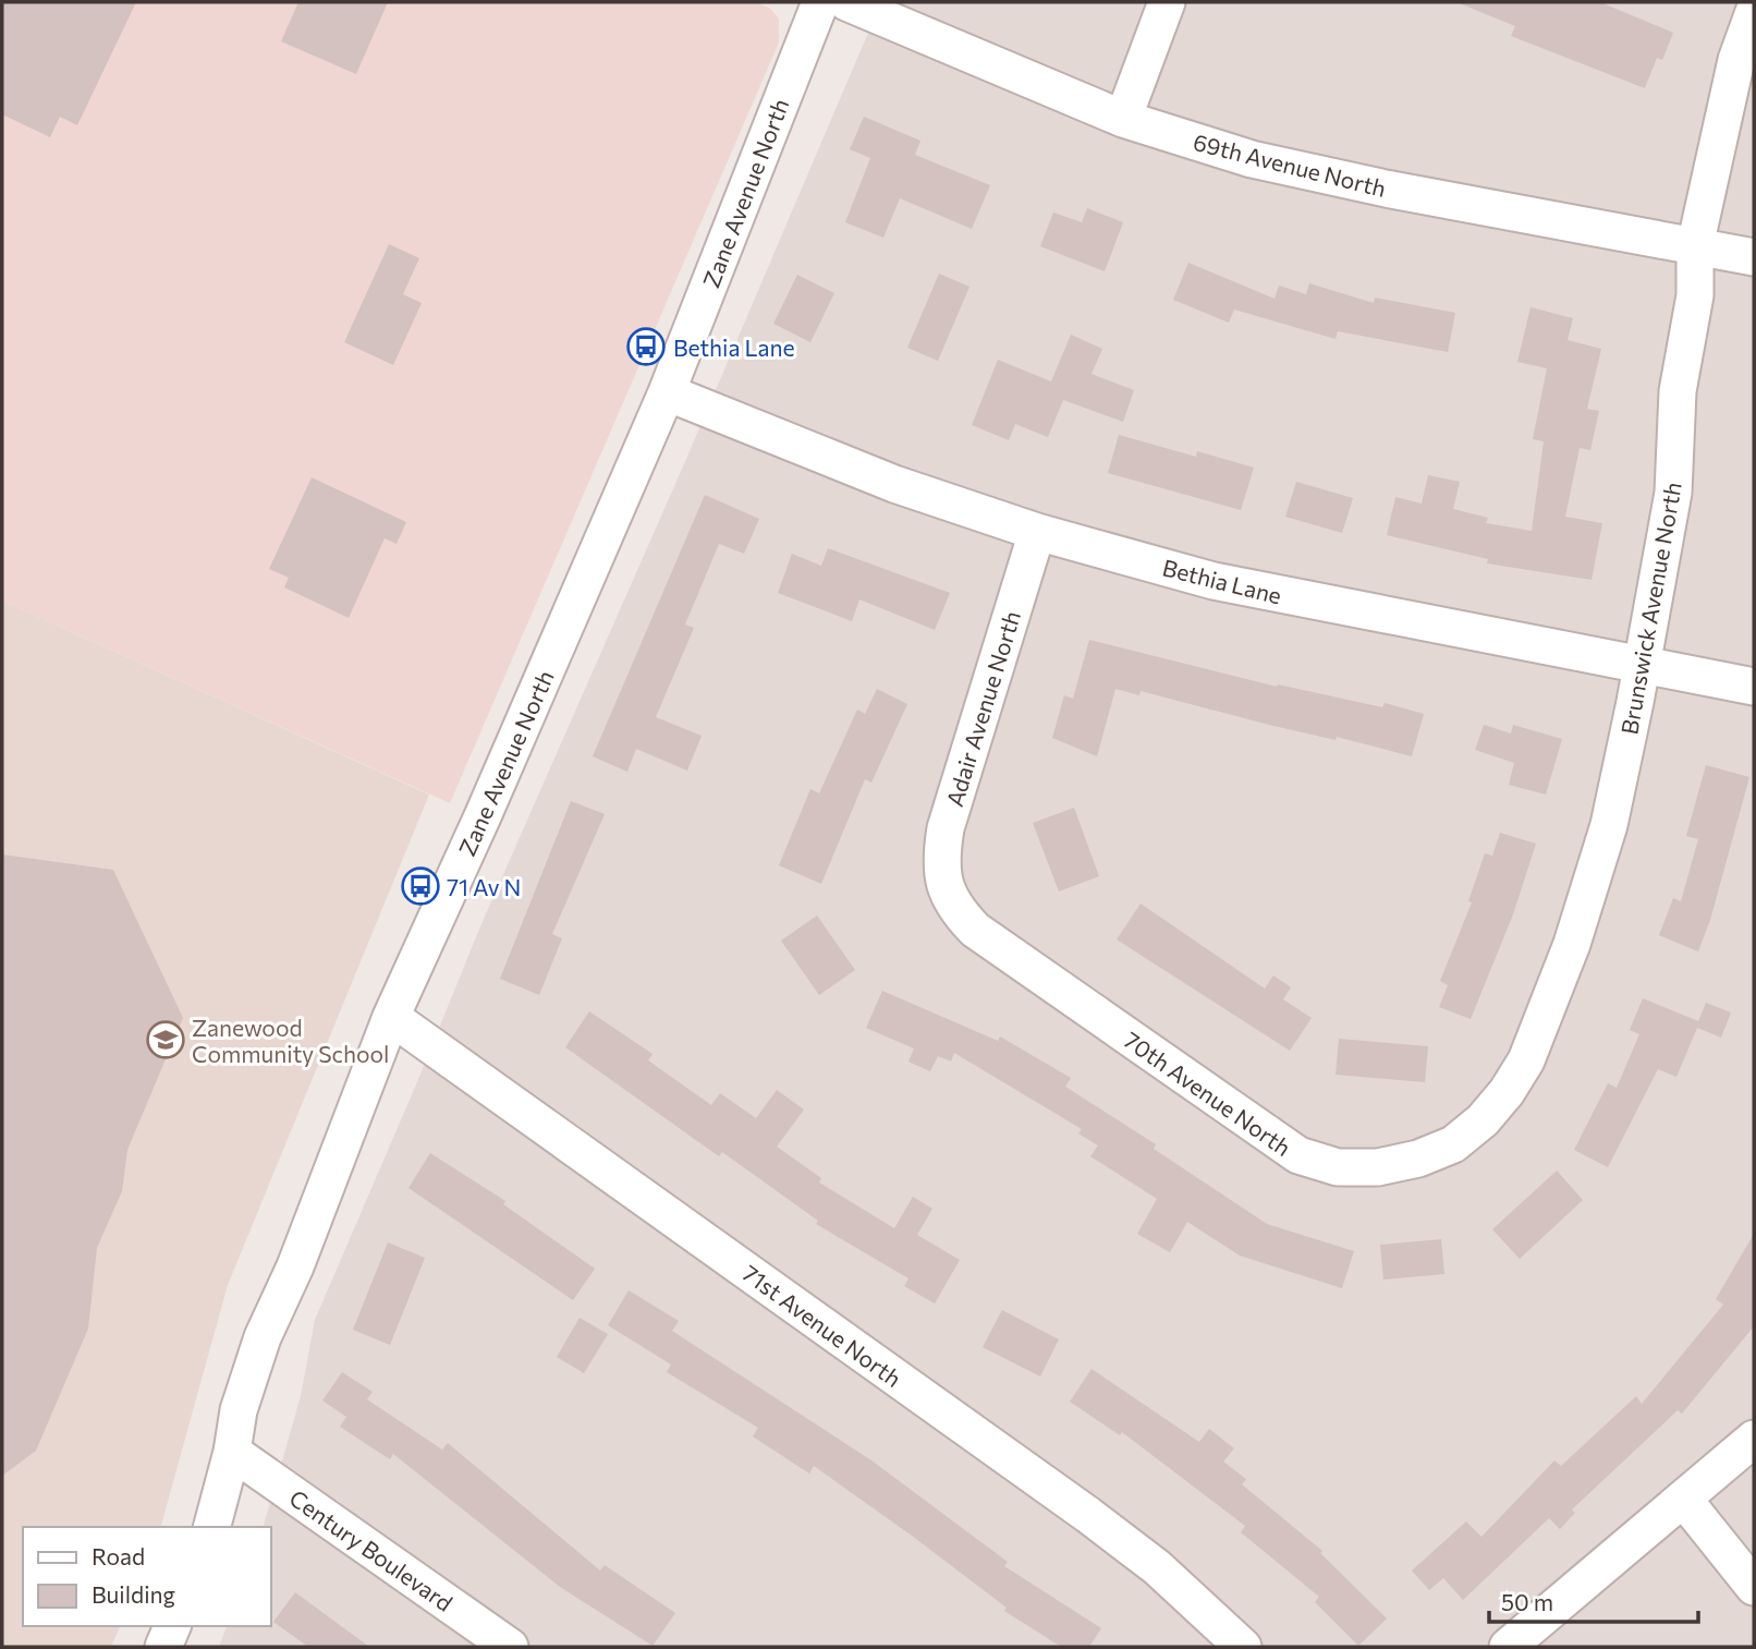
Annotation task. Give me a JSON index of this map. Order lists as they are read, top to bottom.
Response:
{
  "streets": {
    "street": [
      "69th Avenue North",
      "Zane Avenue North",
      "Bethia Lane",
      "Brunswick Avenue North",
      "Adair Avenue North",
      "70th Avenue North",
      "71st Avenue North",
      "Century Boulevard"
    ]
  },
  "crossings": [
    ["69th Avenue North", "Brunswick Avenue North"],
    ["Zane Avenue North", "Bethia Lane"],
    ["Zane Avenue North", "71st Avenue North"],
    ["Zane Avenue North", "Century Boulevard"],
    ["Bethia Lane", "Brunswick Avenue North"],
    ["Bethia Lane", "Adair Avenue North"],
    ["Brunswick Avenue North", "70th Avenue North"],
    ["Adair Avenue North", "70th Avenue North"]
  ],
  "places": {
    "bus stop": ["Bethia Lane", "71 Av N"],
    "school or university": ["Zanewood Community School"]
  },
  "legend": ["Road", "Building"],
  "scale_bar": "50 m"
}
